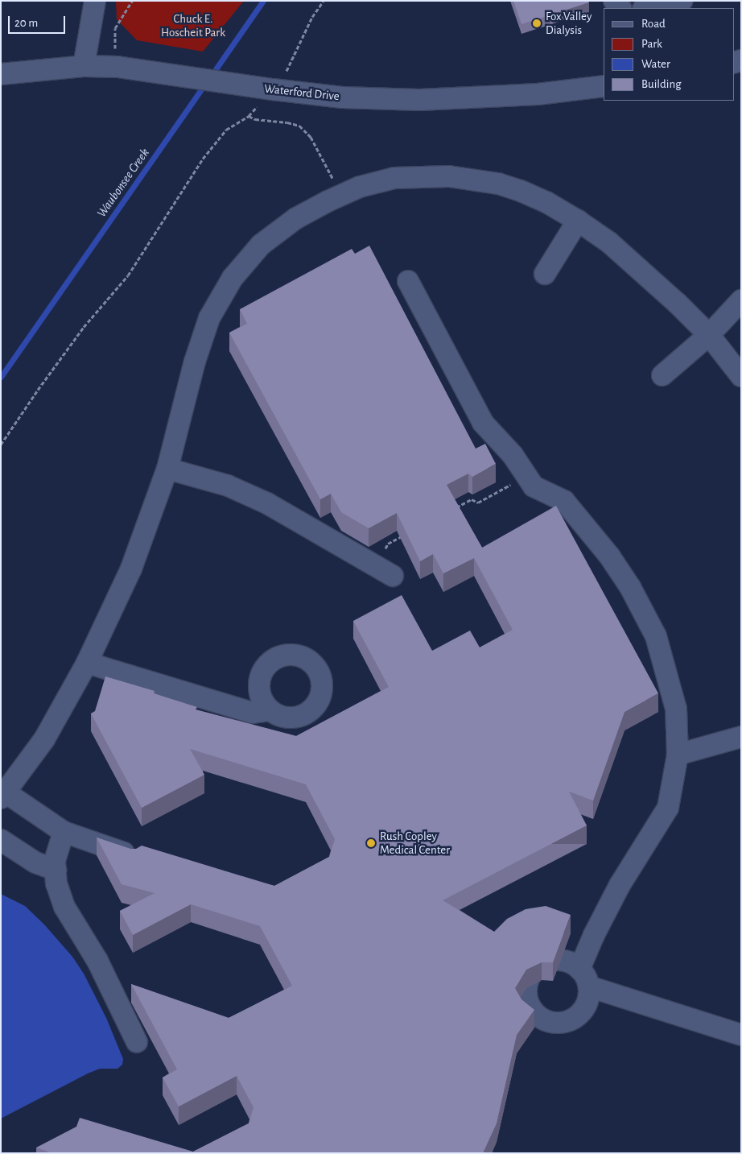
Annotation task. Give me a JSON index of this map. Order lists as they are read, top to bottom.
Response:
{
  "streets": {
    "street": ["Waterford Drive"]
  },
  "water": ["Waubonsee Creek"],
  "parks": ["Chuck E. Hoscheit Park"],
  "places": ["Fox Valley Dialysis", "Rush Copley Medical Center"],
  "legend": [
    "Road",
    "Park",
    "Water",
    "Building"
  ],
  "scale_bar": "20 m"
}
